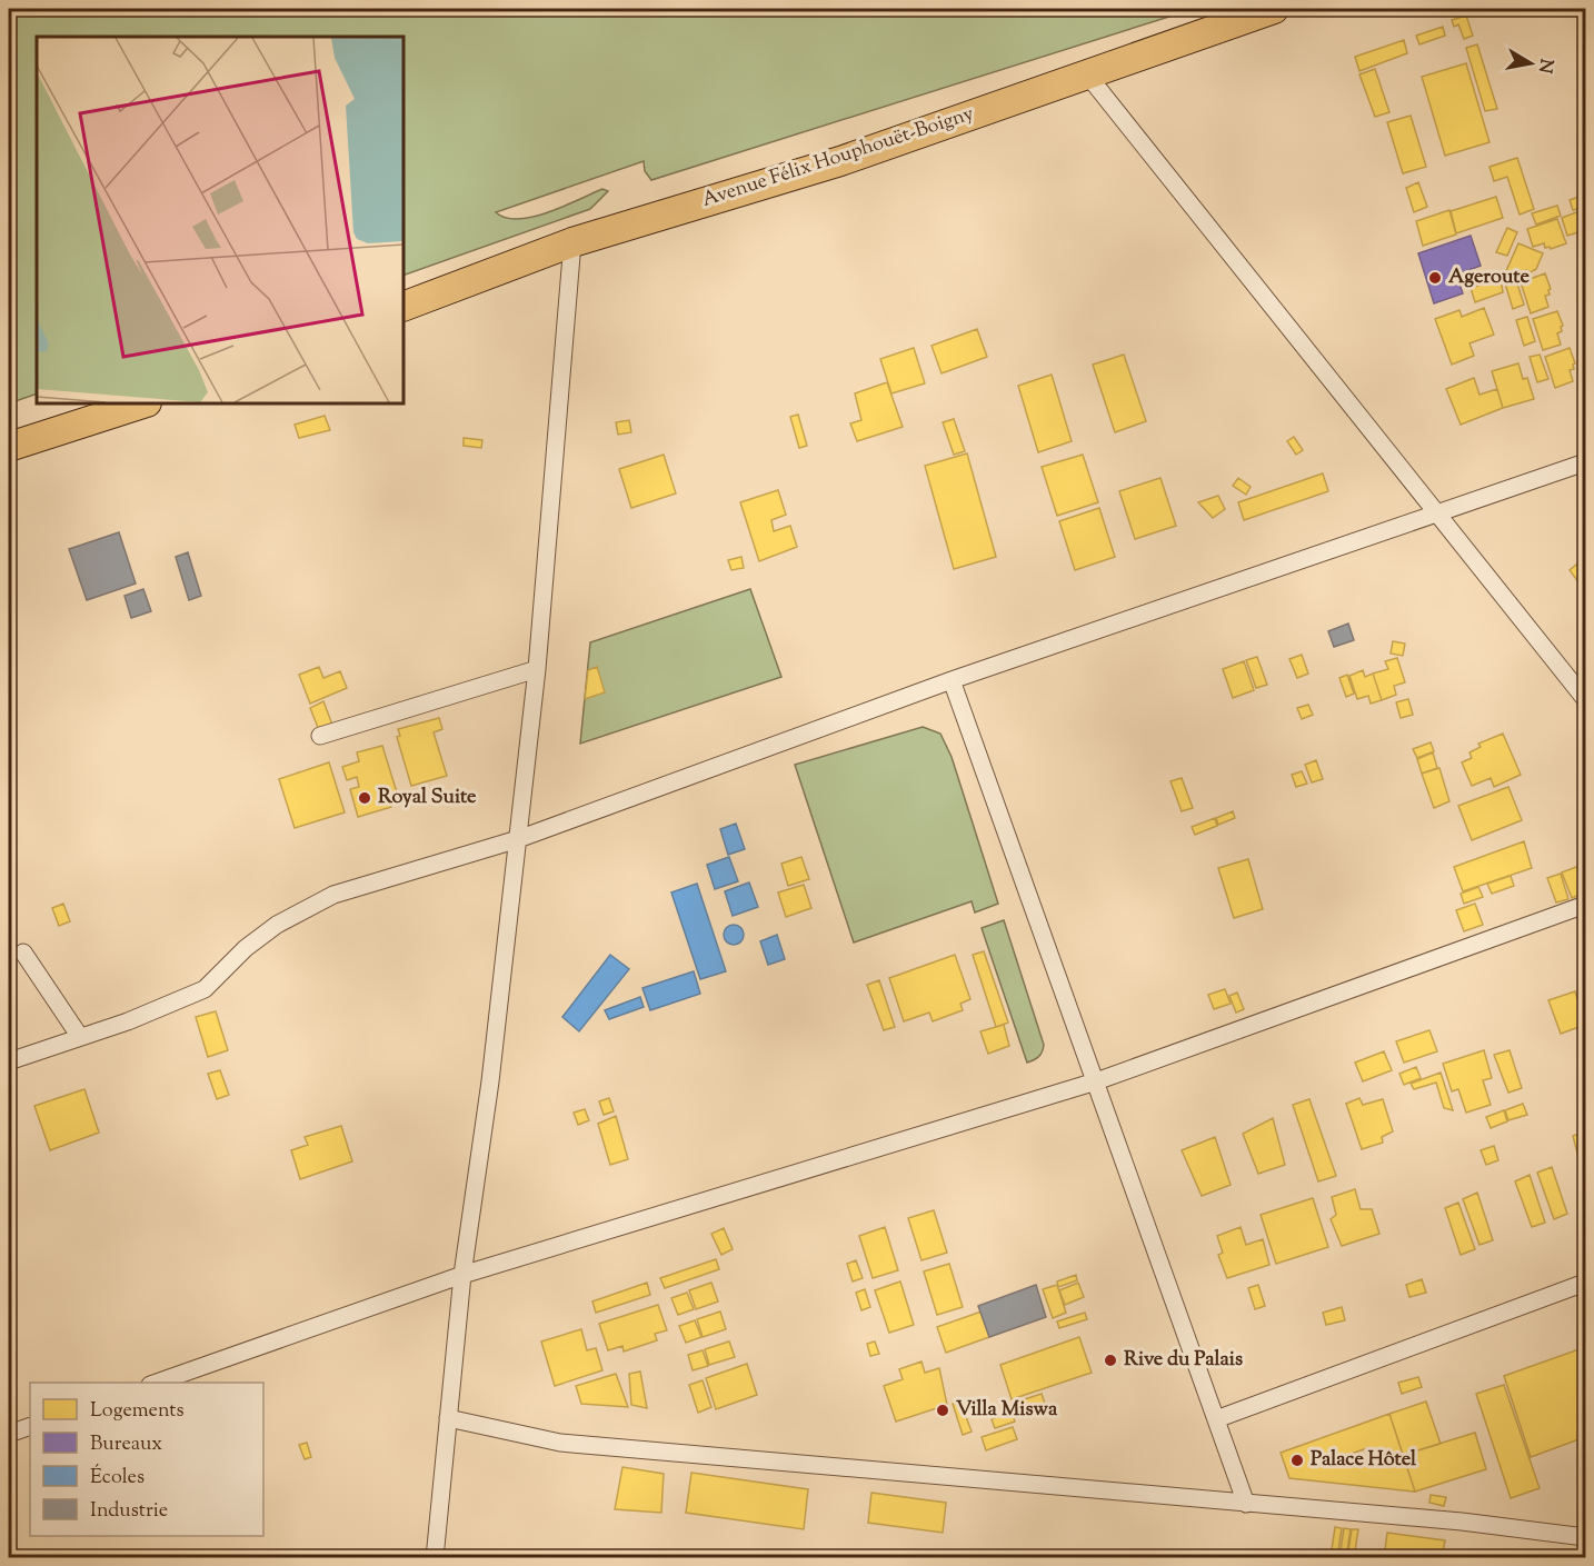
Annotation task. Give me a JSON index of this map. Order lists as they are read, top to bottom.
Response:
{
  "streets": {
    "highway": ["Avenue Félix Houphouët-Boigny"]
  },
  "places": [
    "Ageroute",
    "Royal Suite",
    "Rive du Palais",
    "Villa Miswa",
    "Palace Hôtel"
  ],
  "legend": [
    "Logements",
    "Bureaux",
    "Écoles",
    "Industrie"
  ],
  "north": "right"
}
